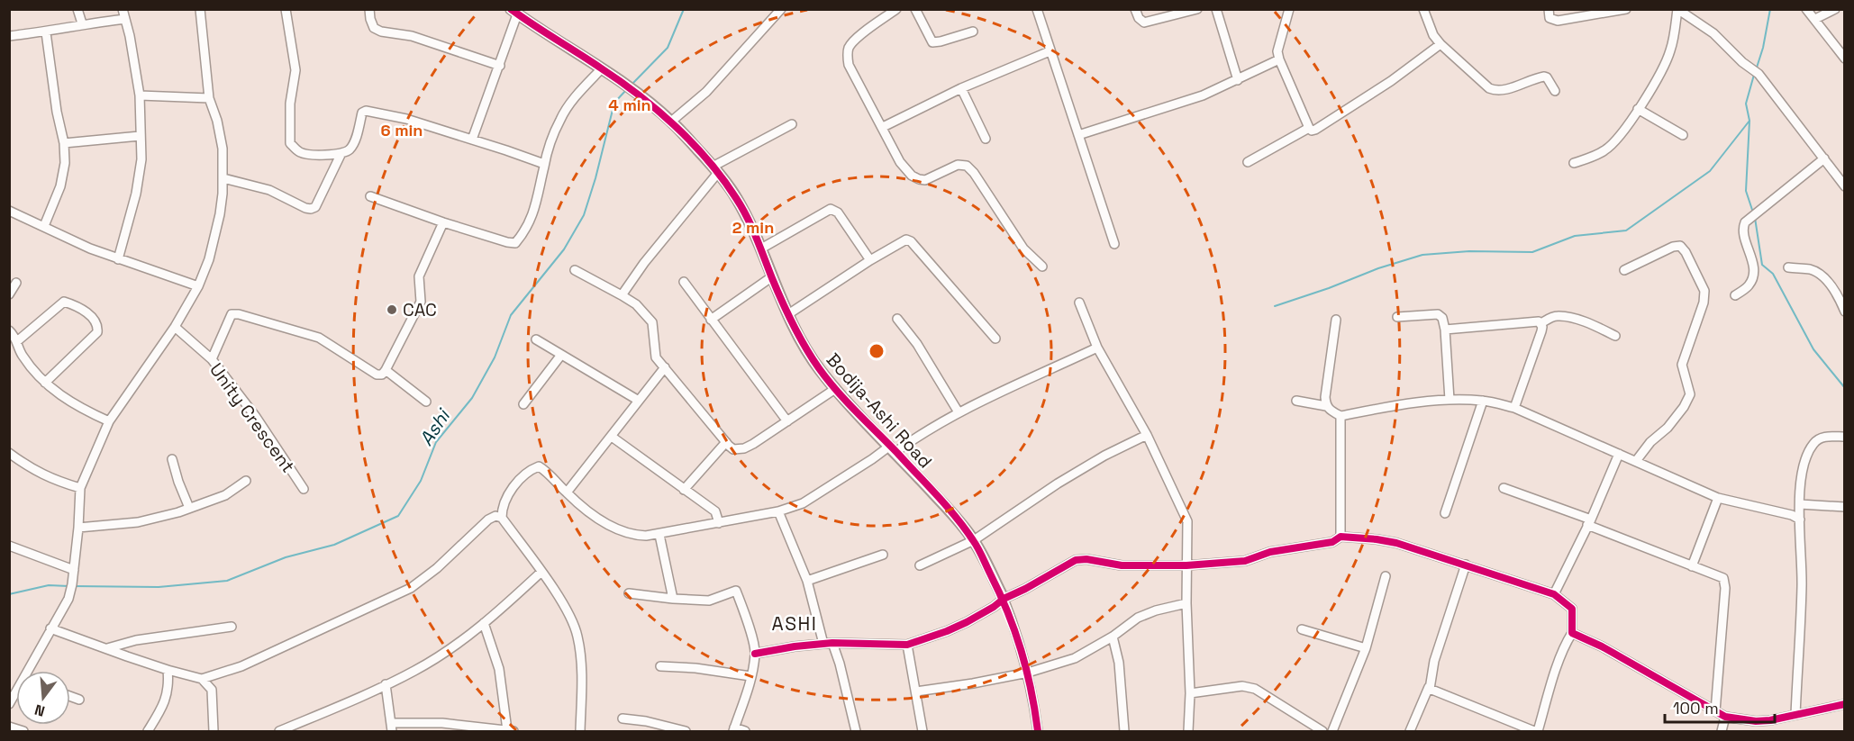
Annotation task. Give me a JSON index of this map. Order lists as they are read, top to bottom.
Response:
{
  "streets": {
    "street": ["Bodija-Ashi Road", "Unity Crescent"]
  },
  "districts": ["ASHI"],
  "water": ["Ashi"],
  "places": ["CAC"],
  "scale_bar": "100 m",
  "north": "bottom",
  "rings": ["4 min", "6 min", "2 min"]
}
